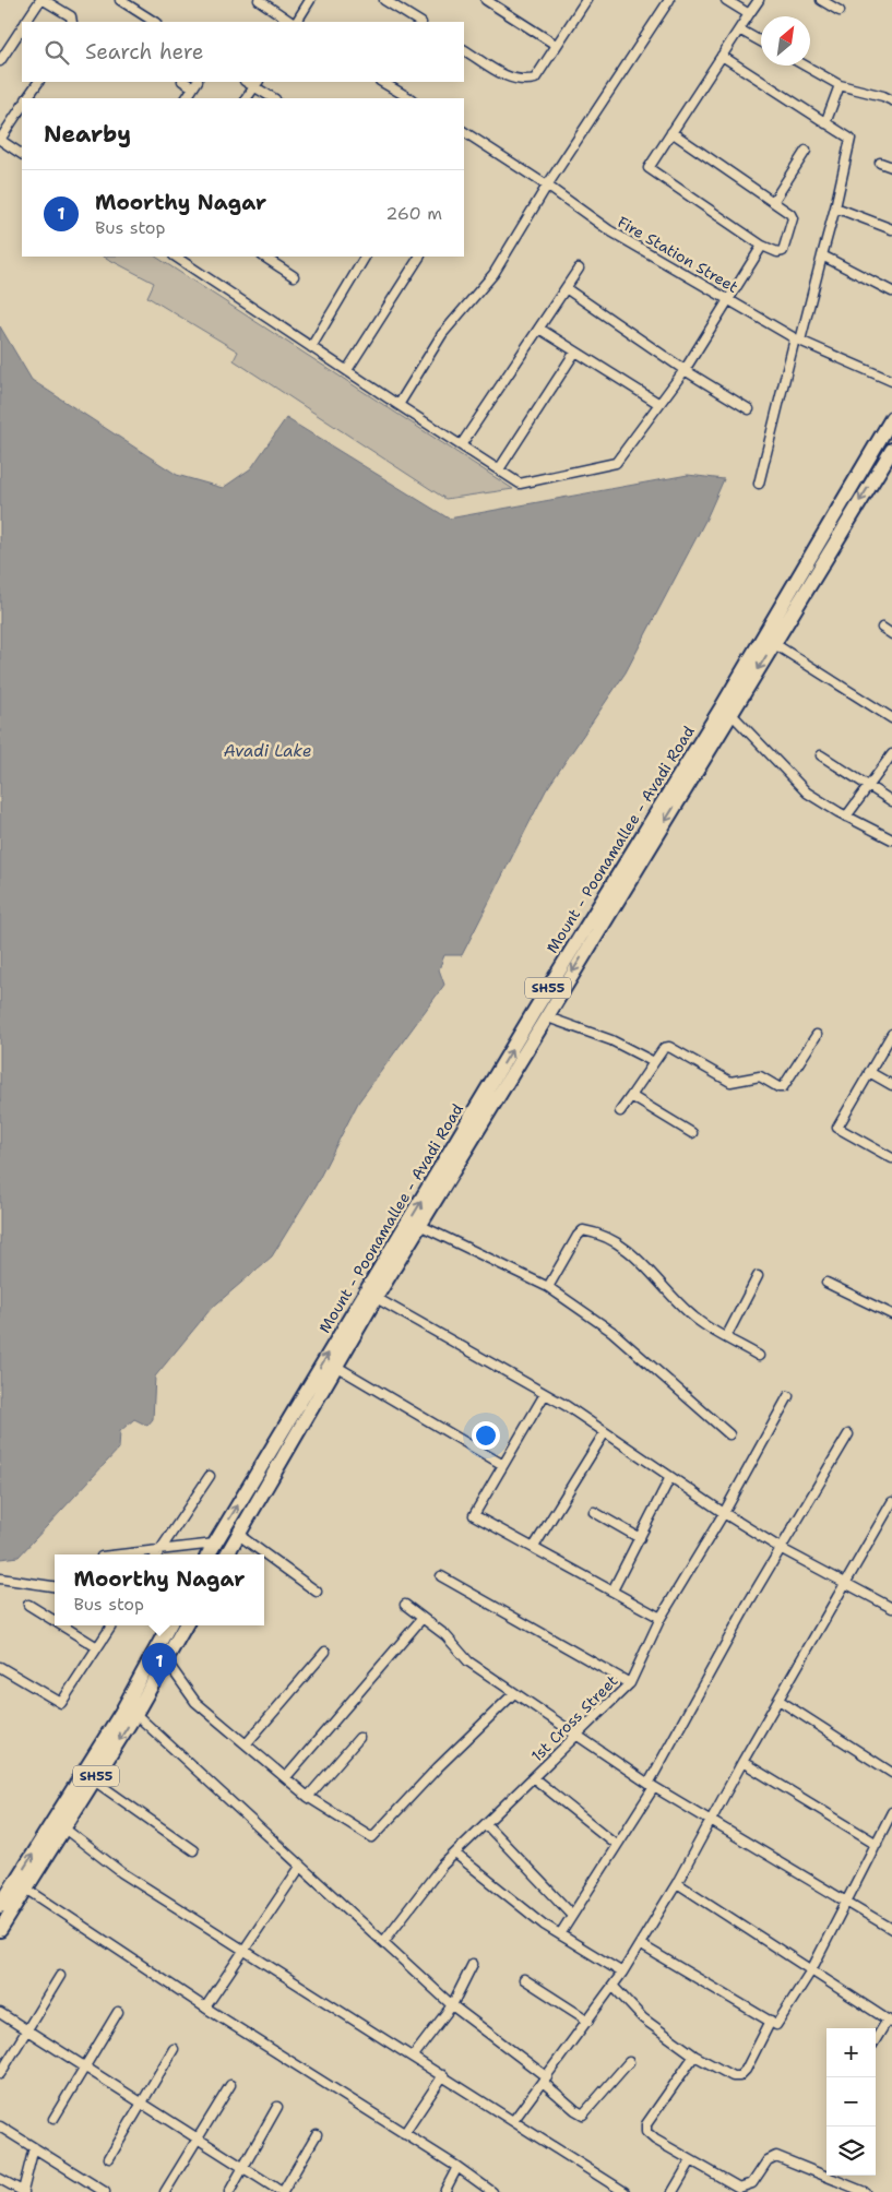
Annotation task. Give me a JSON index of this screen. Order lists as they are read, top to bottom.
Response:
{
  "streets": {
    "main road": ["Mount - Poonamallee - Avadi Road", "SH55"],
    "street": ["Fire Station Street", "1st Cross Street"]
  },
  "water": ["Avadi Lake"],
  "north": "top right",
  "page": {
    "search": "Search here",
    "heading": "Nearby",
    "list": [
      {
        "mark": "1",
        "name": "Moorthy Nagar",
        "note": "Bus stop",
        "value": "260 m"
      }
    ],
    "popup": ["Moorthy Nagar", "Bus stop"],
    "pins": "1",
    "map_buttons": ["+", "−"]
  }
}
